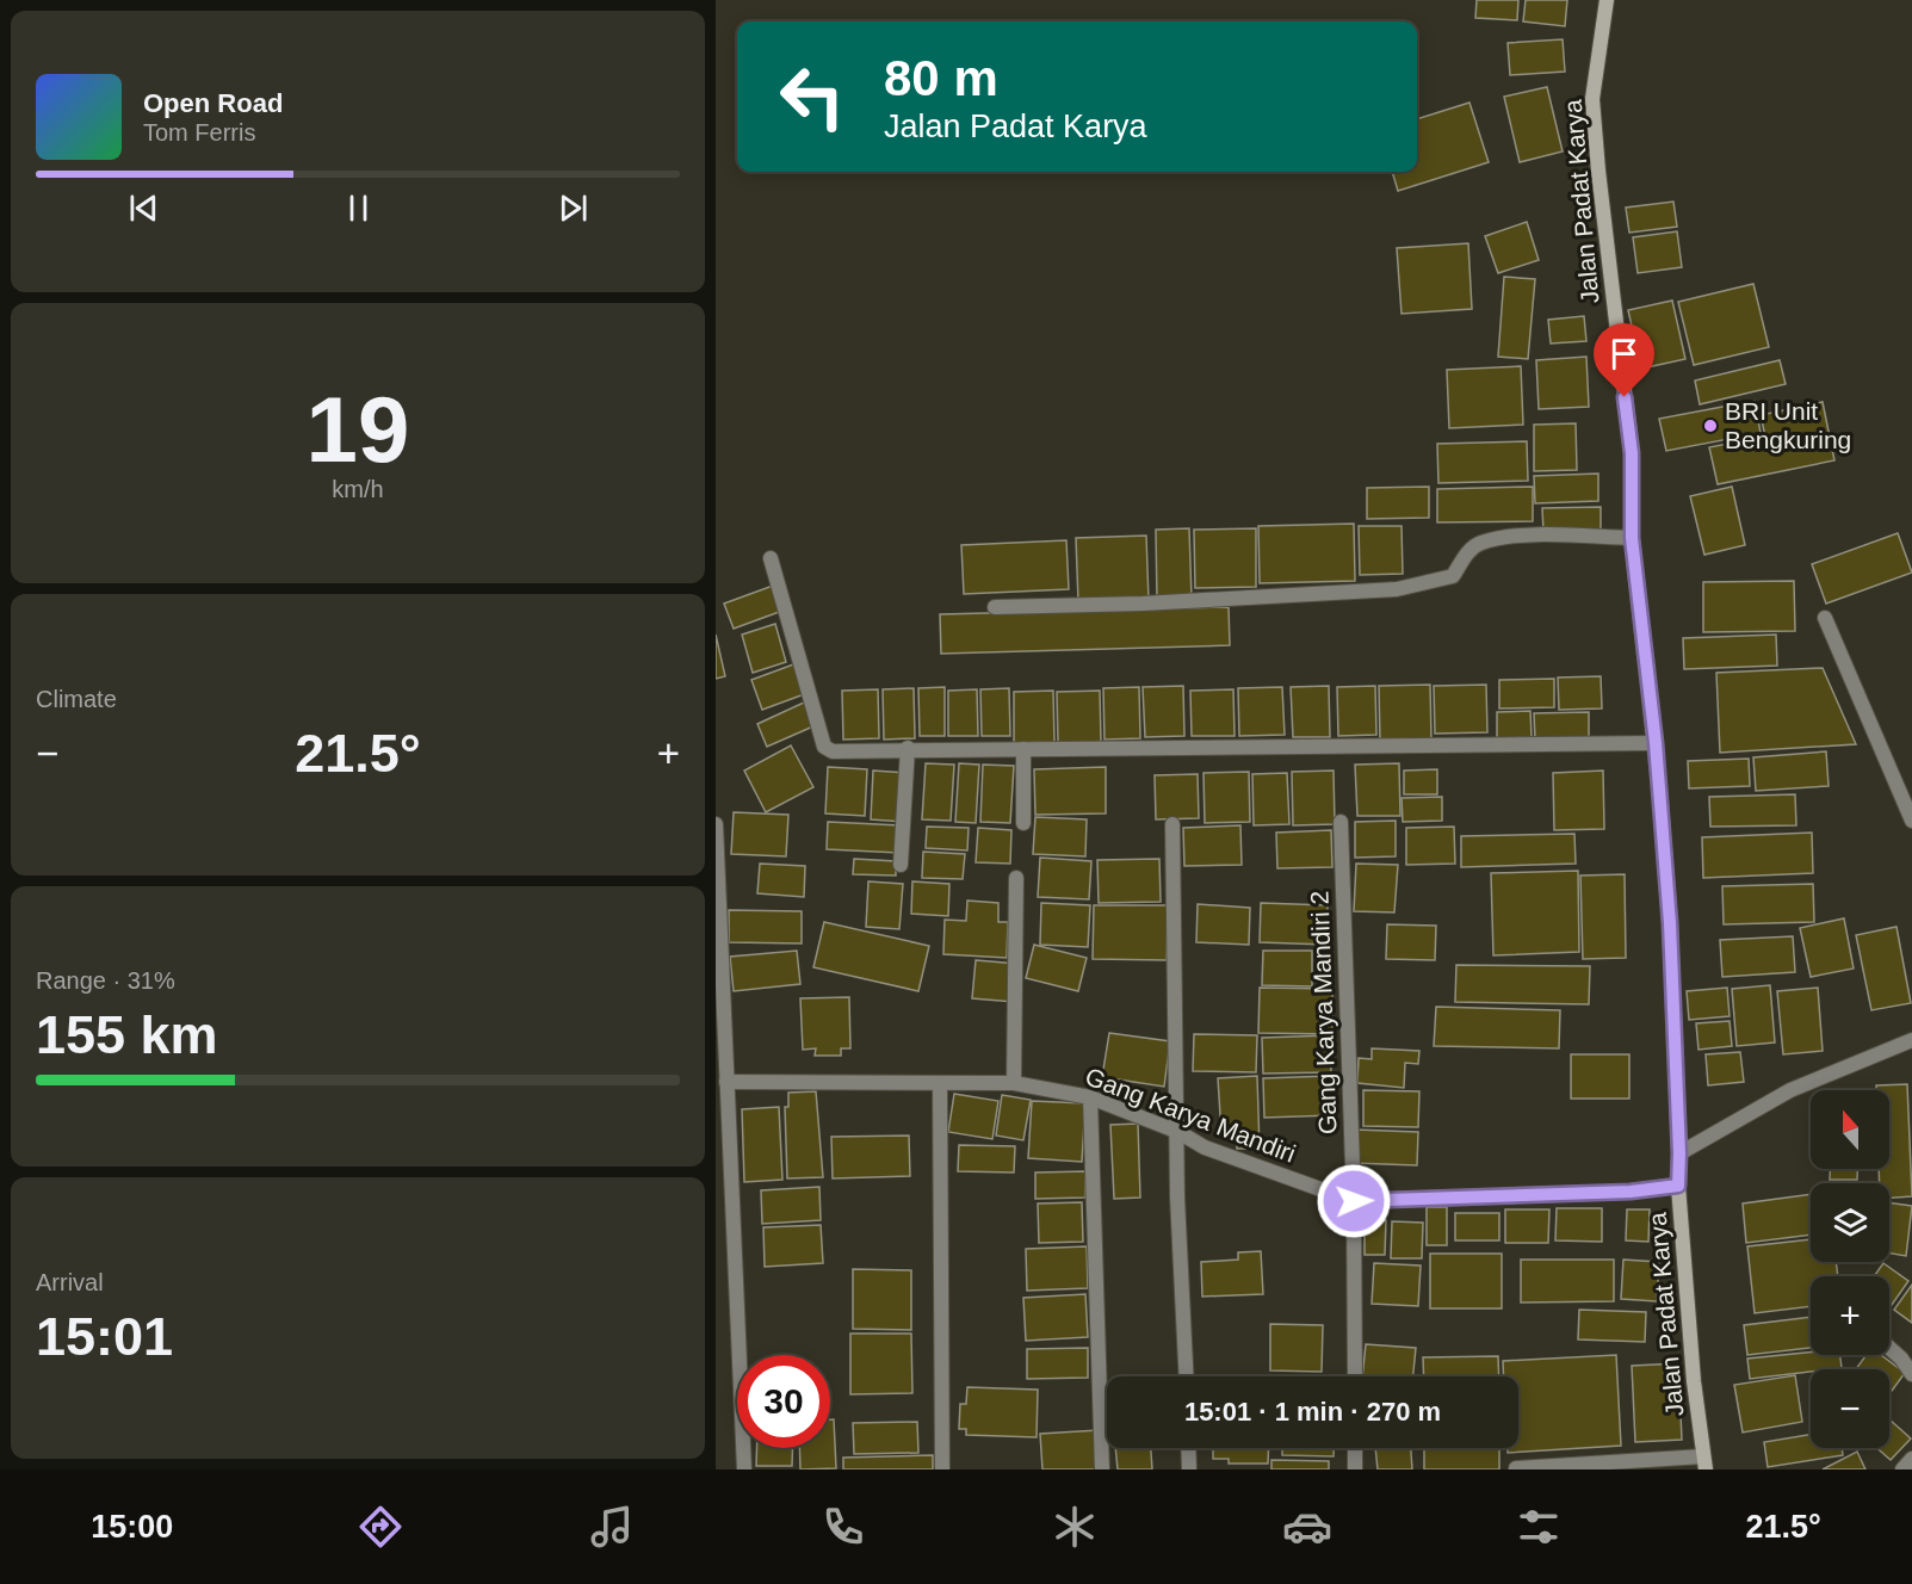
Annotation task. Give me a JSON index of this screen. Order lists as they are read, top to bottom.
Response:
{
  "streets": {
    "main road": ["Jalan Padat Karya"],
    "street": ["Gang Karya Mandiri 2", "Gang Karya Mandiri"]
  },
  "crossings": [
    ["Jalan Padat Karya", "Gang Karya Mandiri"],
    ["Gang Karya Mandiri 2", "Gang Karya Mandiri"]
  ],
  "places": ["BRI Unit Bengkuring"],
  "north": "top",
  "page": {
    "turn": ["80 m", "Jalan Padat Karya"],
    "song": ["Open Road", "Tom Ferris"],
    "tile": [
      ["19", "km/h"],
      "Climate",
      ["Range · 31%", "155 km"],
      ["Arrival", "15:01"]
    ],
    "heat": ["−", "21.5°", "+"],
    "map_buttons": ["+", "−"],
    "limit": "30",
    "trip": "15:01 · 1 min · 270 m",
    "tabs": ["15:00", "21.5°"]
  }
}
